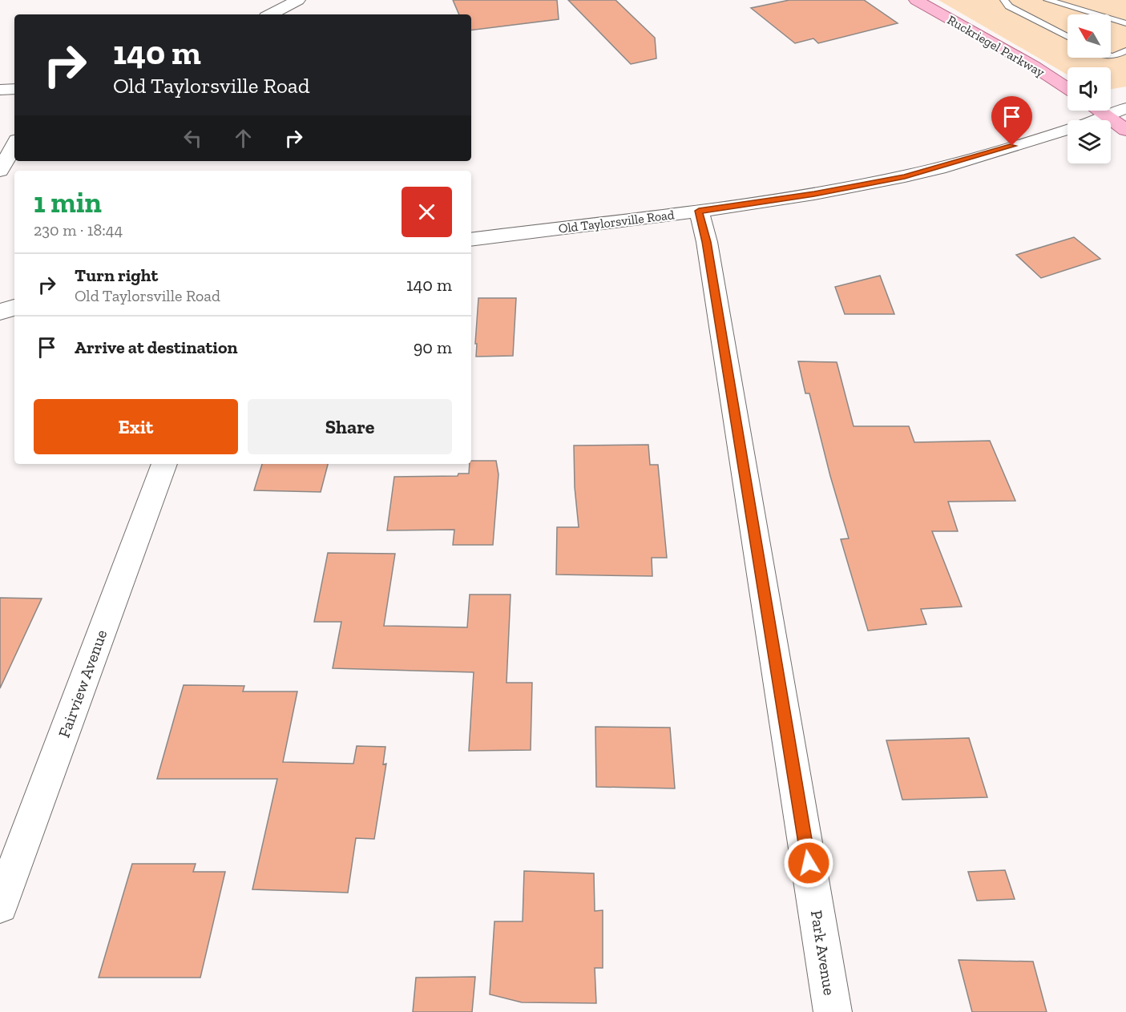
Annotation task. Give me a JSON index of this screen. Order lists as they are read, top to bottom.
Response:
{
  "streets": {
    "main road": ["Ruckriegel Parkway"],
    "street": ["Old Taylorsville Road", "Fairview Avenue", "Park Avenue"]
  },
  "crossings": [
    ["Old Taylorsville Road", "Park Avenue"]
  ],
  "north": "top left",
  "page": {
    "turn": ["140 m", "Old Taylorsville Road"],
    "heading": ["1 min", "230 m · 18:44"],
    "list": [
      {
        "name": "Turn right",
        "note": "Old Taylorsville Road",
        "value": "140 m"
      },
      {
        "name": "Arrive at destination",
        "value": "90 m"
      }
    ],
    "buttons": ["Exit", "Share"]
  }
}
